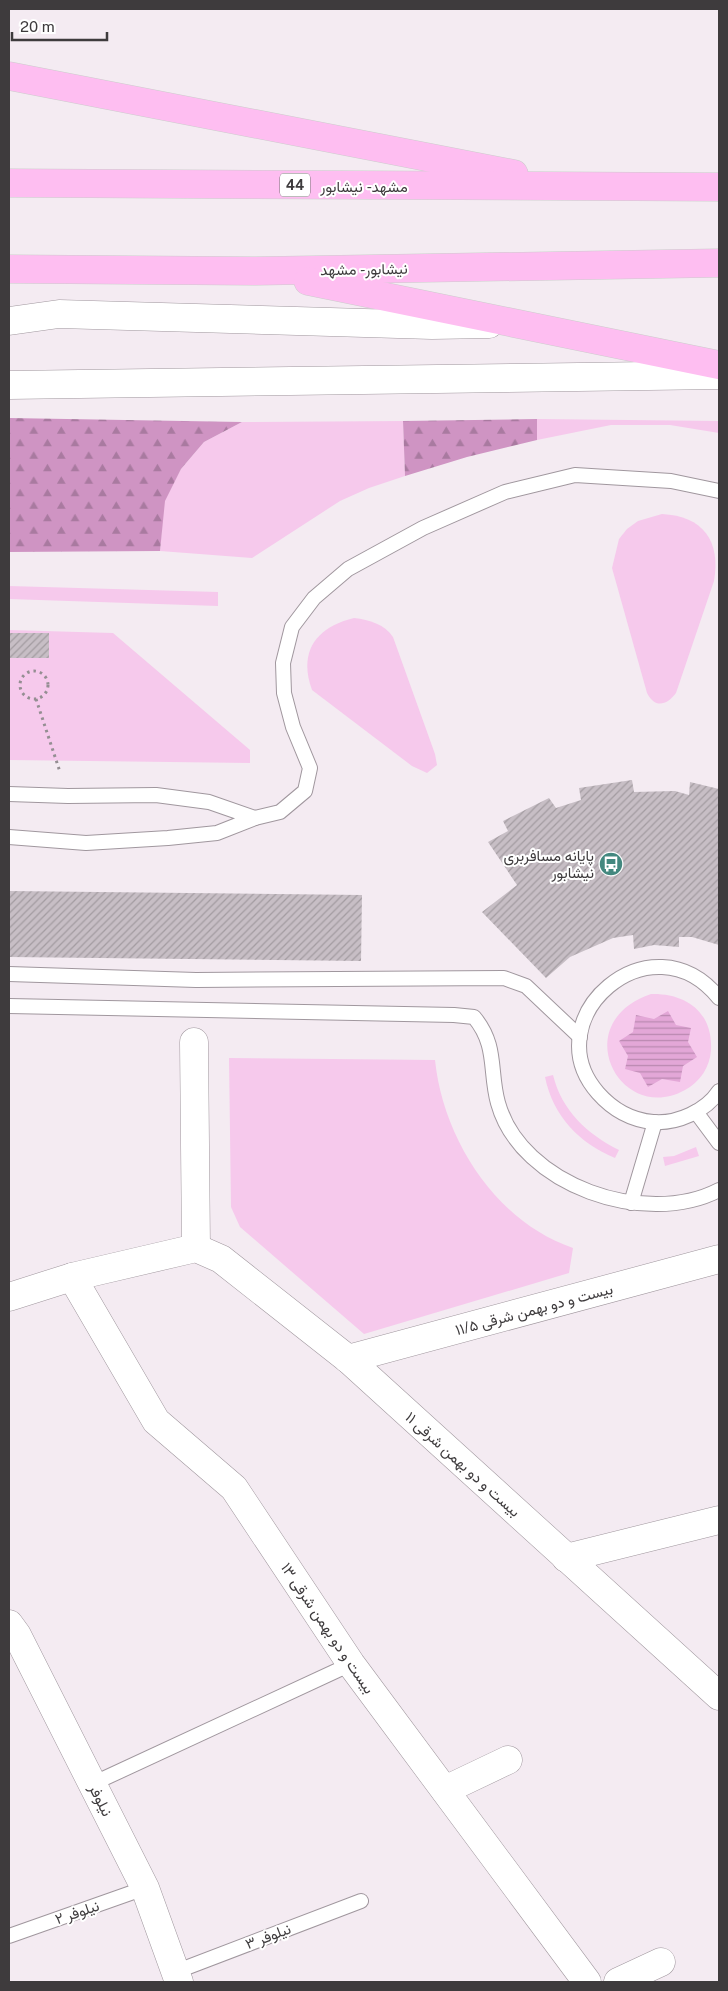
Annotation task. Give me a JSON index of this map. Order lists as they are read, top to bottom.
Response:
{
  "streets": {
    "highway": ["44", "مشهد - نیشابور", "نیشابور - مشهد"],
    "street": [
      "بیست و دو بهمن شرقی ۱۱/۵",
      "بیست و دو بهمن شرقی ۱۱",
      "بیست و دو بهمن شرقی ۱۳",
      "نیلوفر"
    ],
    "lane": ["نیلوفر ۲", "نیلوفر ۳"]
  },
  "crossings": [
    ["بیست و دو بهمن شرقی ۱۱/۵", "بیست و دو بهمن شرقی ۱۱"],
    ["نیلوفر", "نیلوفر ۲"],
    ["نیلوفر", "نیلوفر ۳"]
  ],
  "places": {
    "bus stop": ["پایانه مسافربری نیشابور"]
  },
  "scale_bar": "20 m"
}
